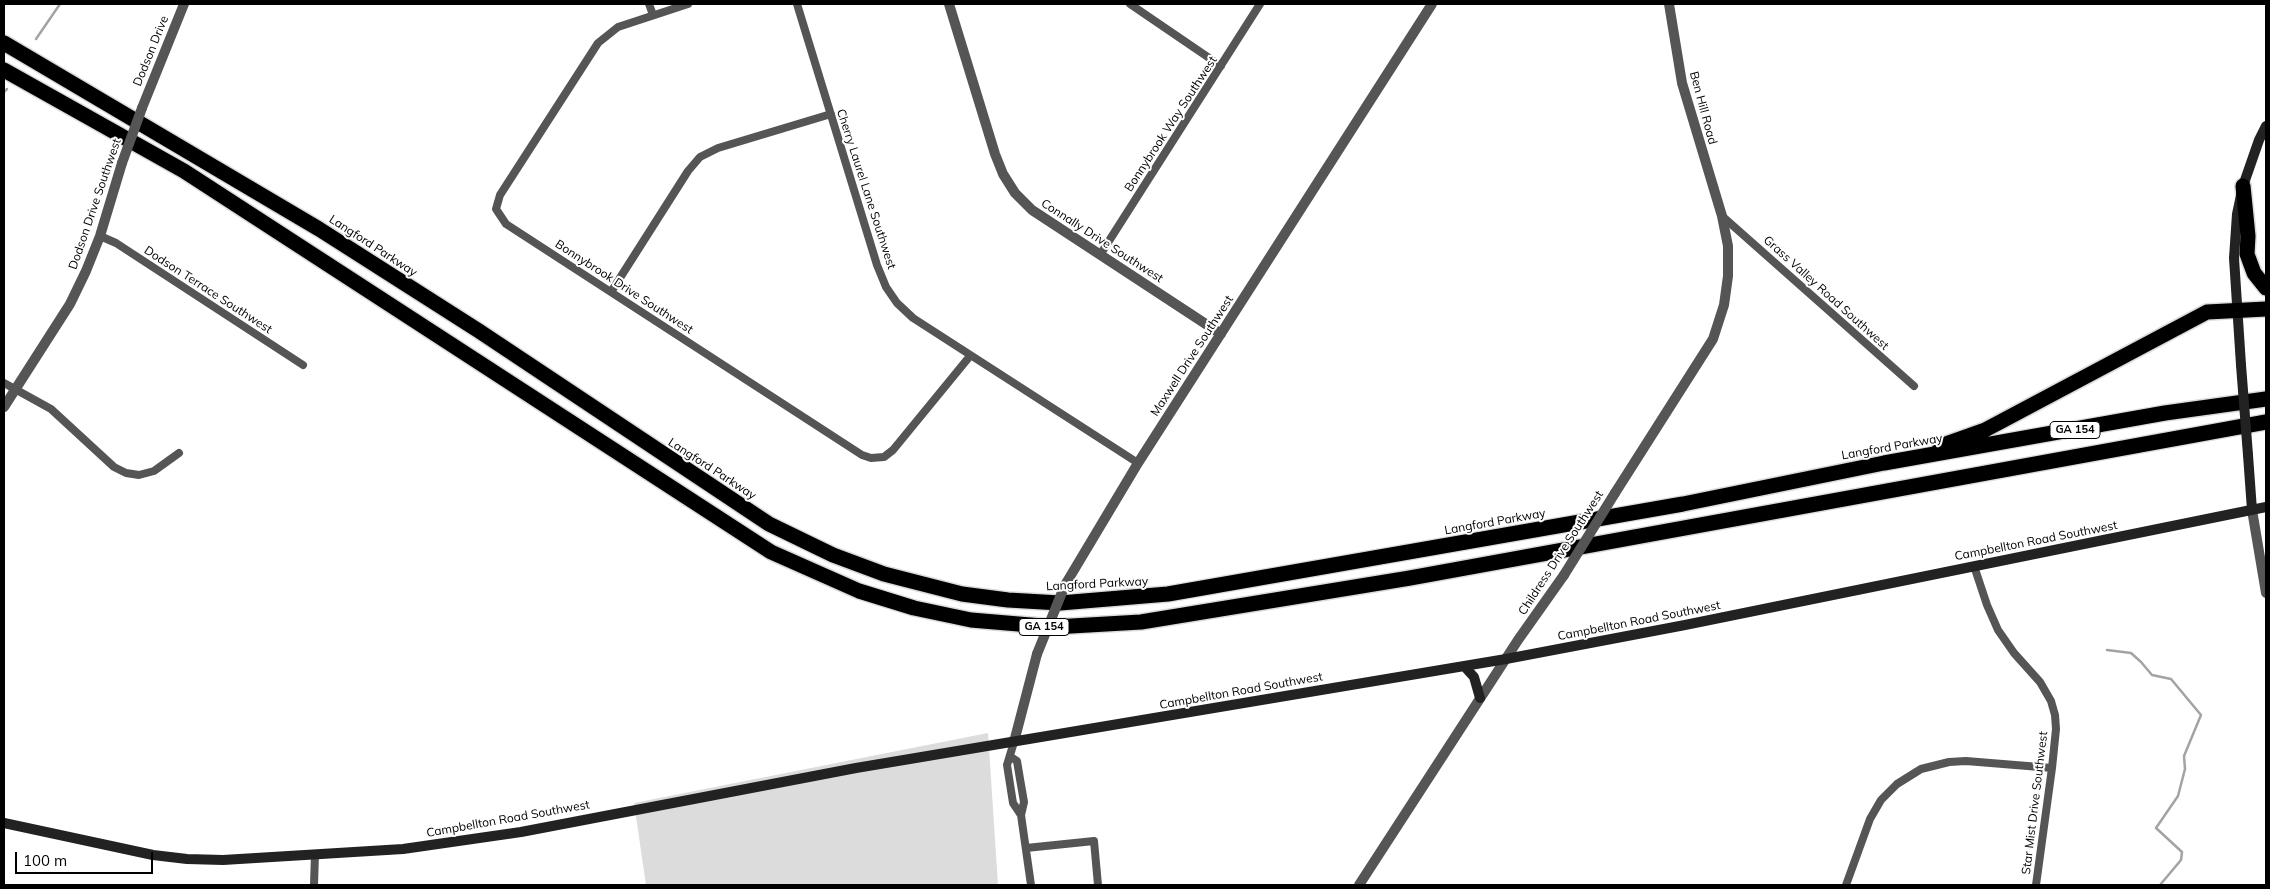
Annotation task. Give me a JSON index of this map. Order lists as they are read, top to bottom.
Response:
{
  "streets": {
    "highway": ["Langford Parkway", "GA 154"],
    "main road": ["Campbellton Road Southwest"],
    "street": [
      "Dodson Drive",
      "Ben Hill Road",
      "Bonnybrook Way Southwest",
      "Cherry Laurel Lane Southwest",
      "Dodson Drive Southwest",
      "Connally Drive Southwest",
      "Bonnybrook Drive Southwest",
      "Dodson Terrace Southwest",
      "Grass Valley Road Southwest",
      "Maxwell Drive Southwest",
      "Childress Drive Southwest",
      "Star Mist Drive Southwest"
    ]
  },
  "crossings": [
    ["Dodson Drive", "Dodson Drive Southwest"],
    ["Ben Hill Road", "Grass Valley Road Southwest"],
    ["Ben Hill Road", "Childress Drive Southwest"],
    ["Bonnybrook Way Southwest", "Connally Drive Southwest"],
    ["Cherry Laurel Lane Southwest", "Bonnybrook Drive Southwest"],
    ["Cherry Laurel Lane Southwest", "Maxwell Drive Southwest"],
    ["Dodson Drive Southwest", "Dodson Terrace Southwest"],
    ["Connally Drive Southwest", "Maxwell Drive Southwest"],
    ["Grass Valley Road Southwest", "Childress Drive Southwest"],
    ["Maxwell Drive Southwest", "Campbellton Road Southwest"],
    ["Campbellton Road Southwest", "Childress Drive Southwest"],
    ["Campbellton Road Southwest", "Star Mist Drive Southwest"]
  ],
  "scale_bar": "100 m"
}
